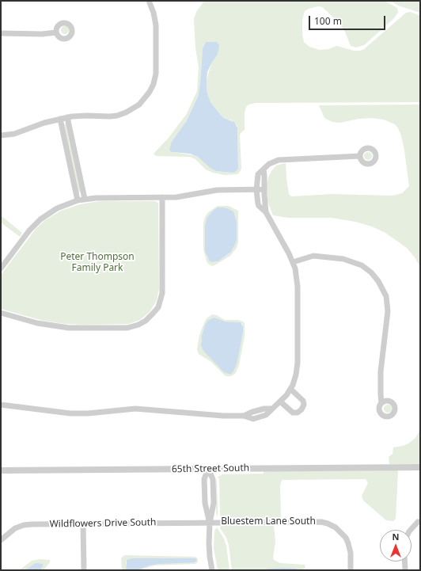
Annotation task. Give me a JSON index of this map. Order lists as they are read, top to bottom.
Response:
{
  "streets": {
    "street": ["65th Street South", "Bluestem Lane South", "Wildflowers Drive South"]
  },
  "crossings": [
    ["Bluestem Lane South", "Wildflowers Drive South"]
  ],
  "parks": ["Peter Thompson Family Park"],
  "scale_bar": "100 m",
  "north": "top"
}
